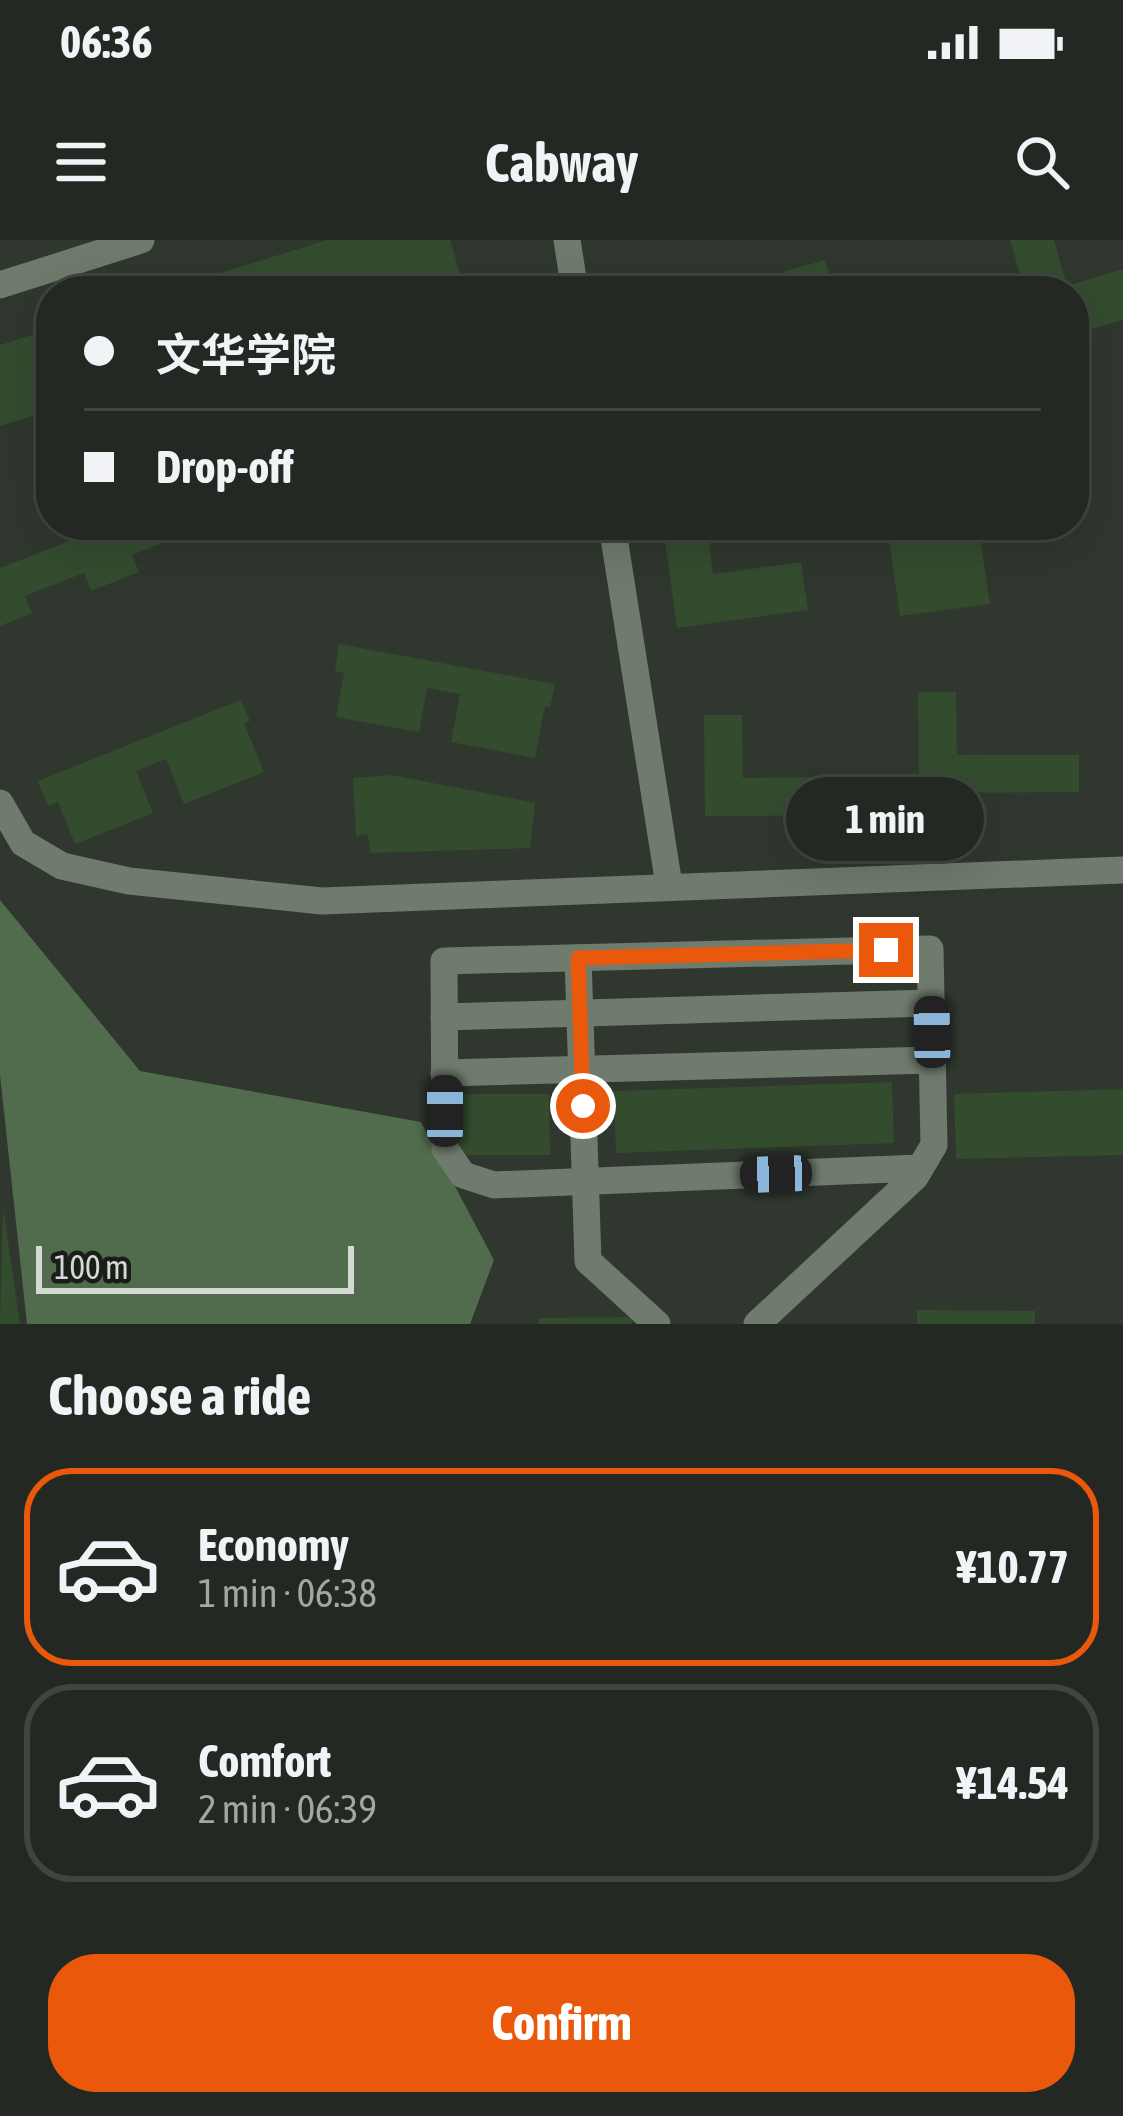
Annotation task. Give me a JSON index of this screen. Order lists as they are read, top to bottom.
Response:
{
  "scale_bar": "100 m",
  "page": {
    "status": "06:36",
    "header": "Cabway",
    "banner": ["文华学院", "Drop-off"],
    "bubble": "1 min",
    "scale": "100 m",
    "heading": "Choose a ride",
    "list": [
      {
        "name": "Economy",
        "note": "1 min · 06:38",
        "value": "¥10.77"
      },
      {
        "name": "Comfort",
        "note": "2 min · 06:39",
        "value": "¥14.54"
      }
    ],
    "buttons": "Confirm"
  }
}
